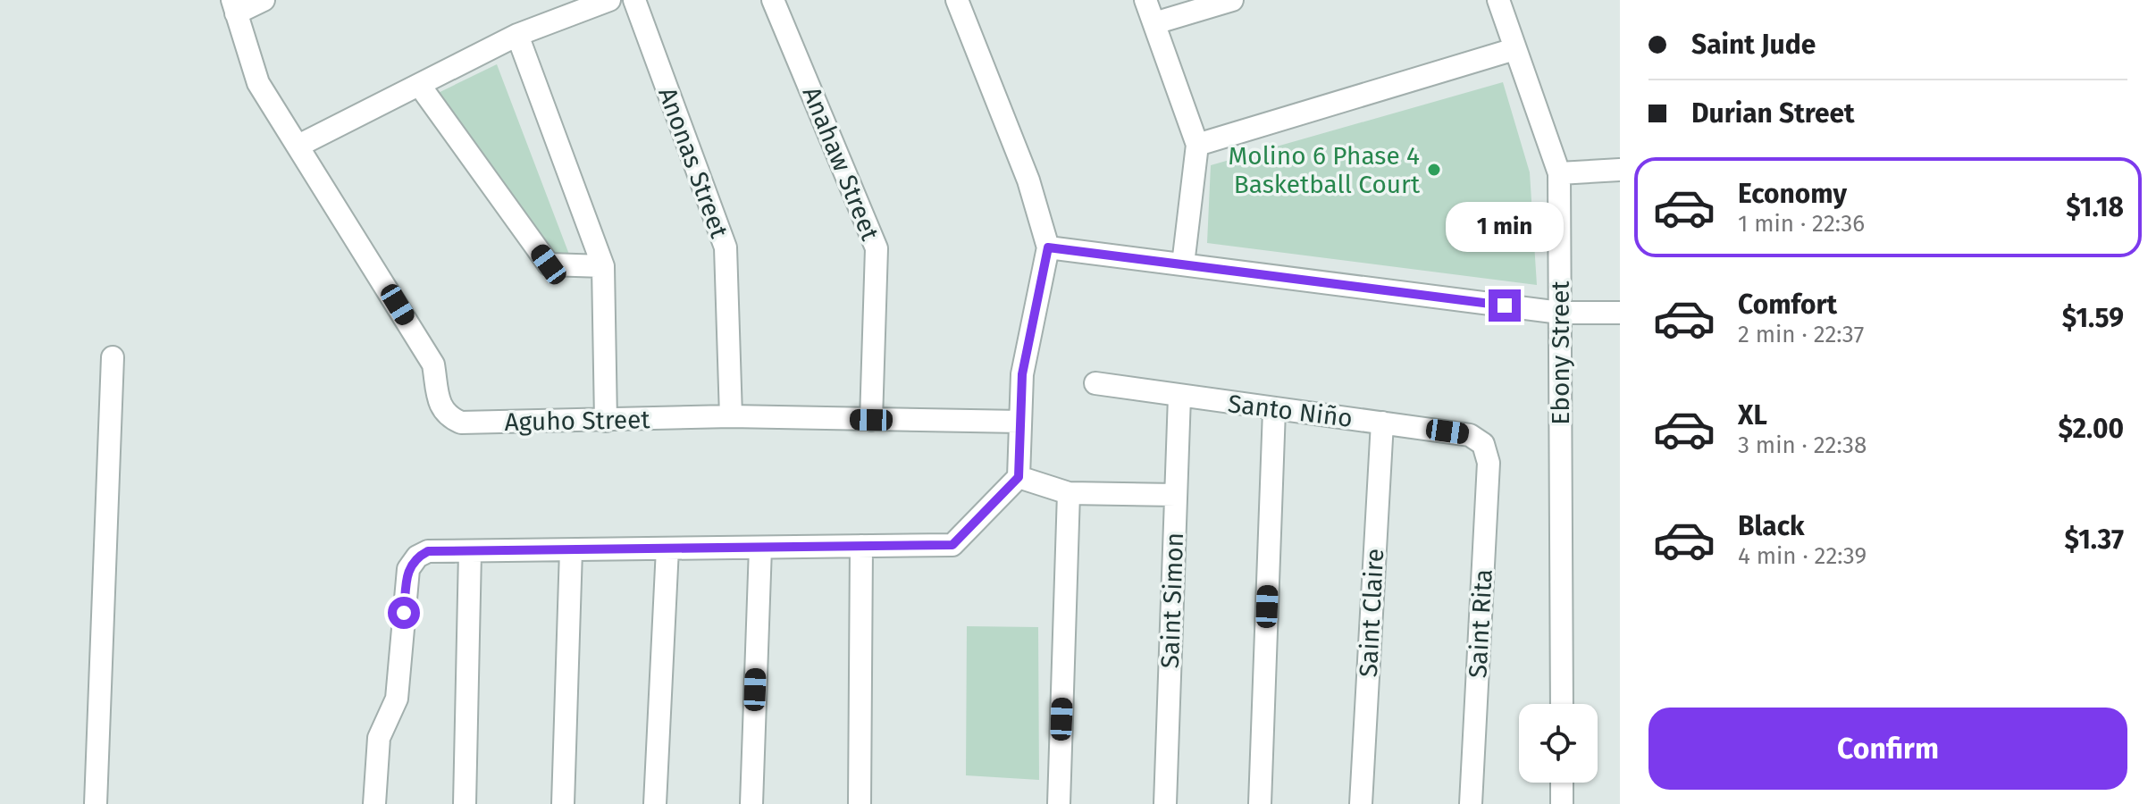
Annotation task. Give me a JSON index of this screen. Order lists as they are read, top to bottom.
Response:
{
  "streets": {
    "street": [
      "Anonas Street",
      "Anahaw Street",
      "Ebony Street",
      "Santo Niño",
      "Aguho Street",
      "Saint Simon",
      "Saint Claire",
      "Saint Rita"
    ]
  },
  "crossings": [
    ["Anonas Street", "Aguho Street"],
    ["Anahaw Street", "Aguho Street"],
    ["Santo Niño", "Saint Simon"],
    ["Santo Niño", "Saint Claire"],
    ["Santo Niño", "Saint Rita"]
  ],
  "places": ["Molino 6 Phase 4 Basketball Court"],
  "page": {
    "banner": ["Saint Jude", "Durian Street"],
    "list": [
      {
        "name": "Economy",
        "note": "1 min · 22:36",
        "value": "$1.18"
      },
      {
        "name": "Comfort",
        "note": "2 min · 22:37",
        "value": "$1.59"
      },
      {
        "name": "XL",
        "note": "3 min · 22:38",
        "value": "$2.00"
      },
      {
        "name": "Black",
        "note": "4 min · 22:39",
        "value": "$1.37"
      }
    ],
    "bubble": "1 min",
    "buttons": "Confirm"
  }
}
